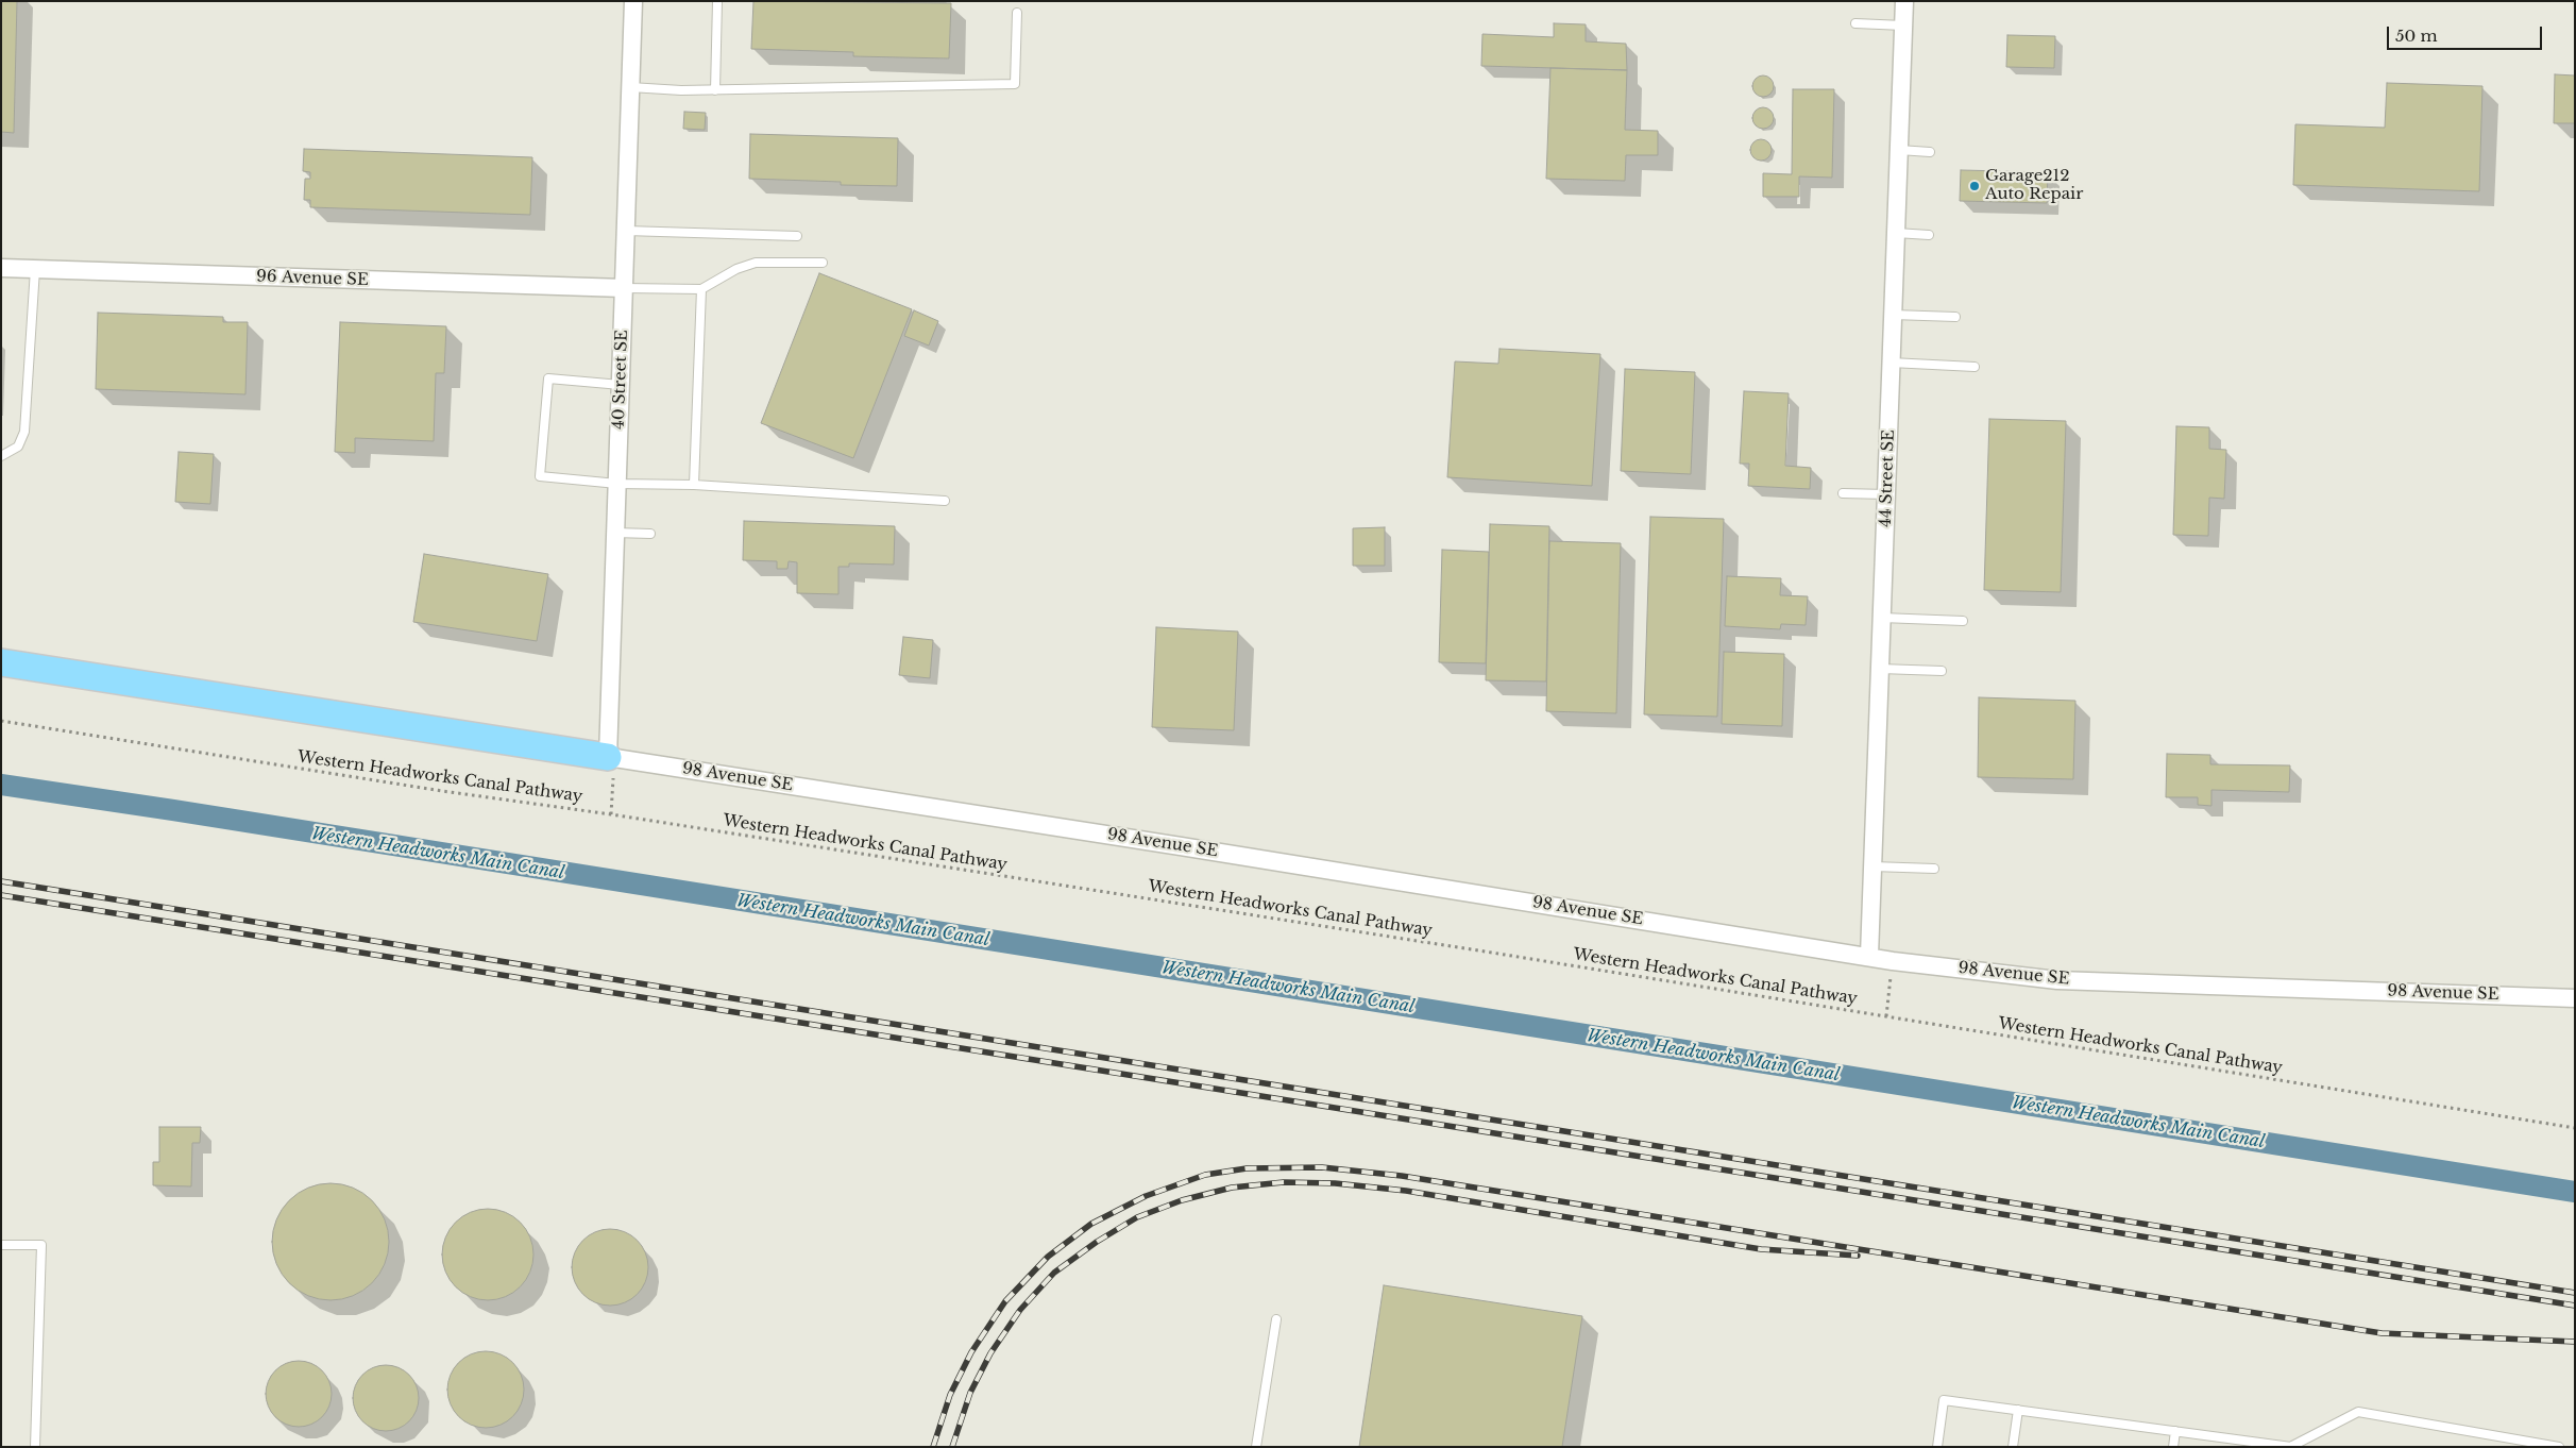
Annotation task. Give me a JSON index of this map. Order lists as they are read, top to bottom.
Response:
{
  "streets": {
    "street": [
      "96 Avenue SE",
      "40 Street SE",
      "44 Street SE",
      "98 Avenue SE"
    ],
    "path": ["Western Headworks Canal Pathway"]
  },
  "crossings": [
    ["96 Avenue SE", "40 Street SE"],
    ["40 Street SE", "98 Avenue SE"],
    ["44 Street SE", "98 Avenue SE"]
  ],
  "water": ["Western Headworks Main Canal"],
  "places": ["Garage212 Auto Repair"],
  "scale_bar": "50 m"
}
